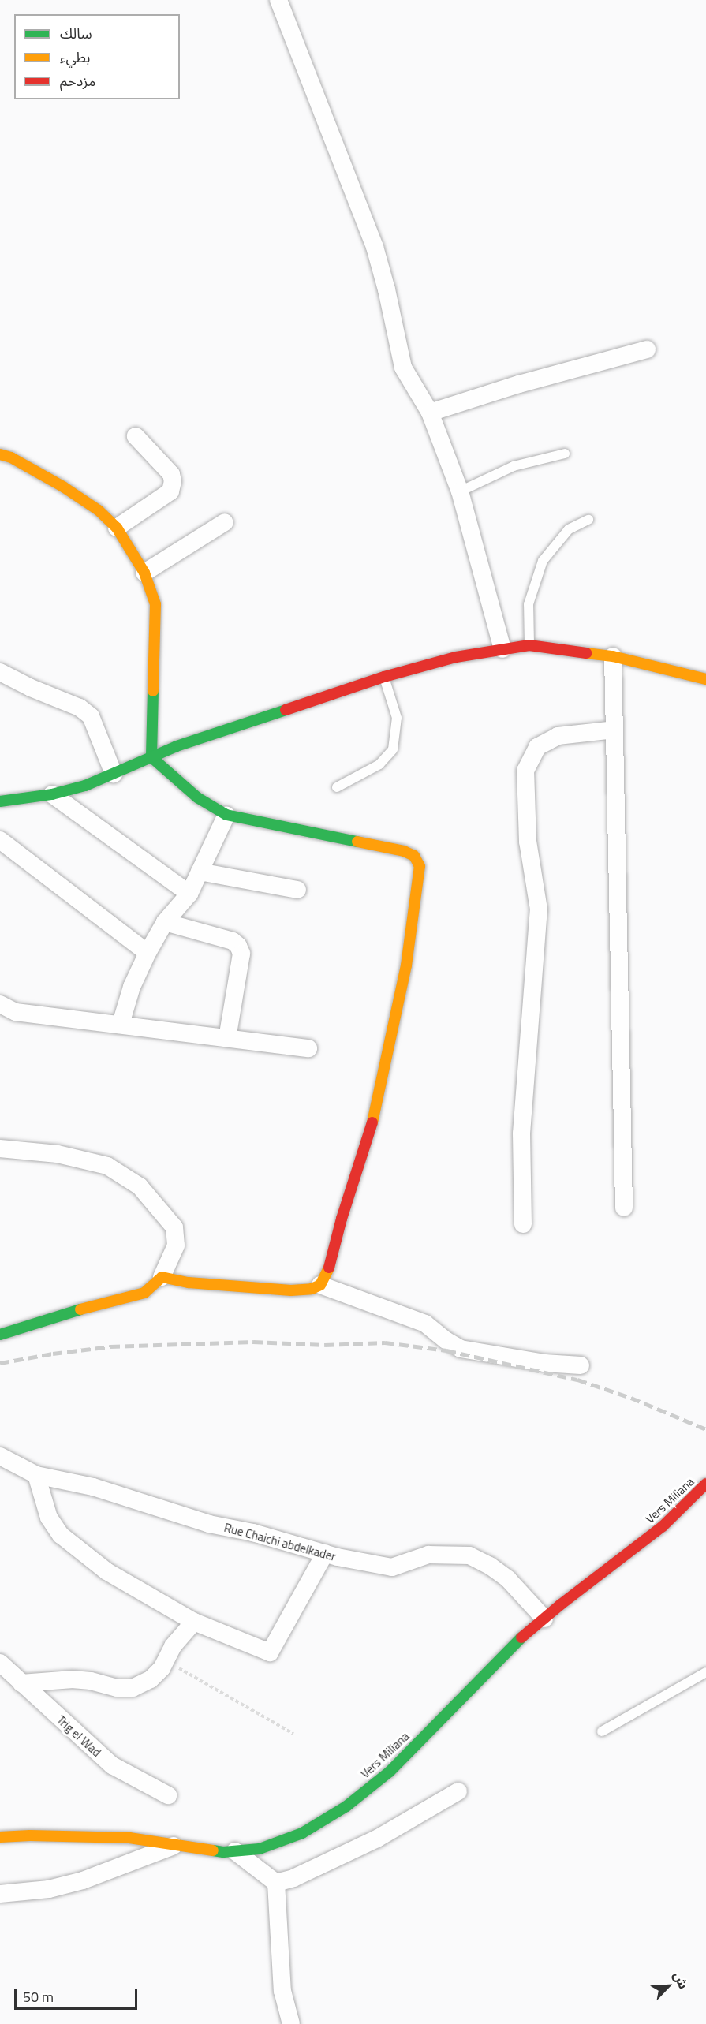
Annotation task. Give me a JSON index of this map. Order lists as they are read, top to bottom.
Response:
{
  "streets": {
    "street": ["Vers Miliana", "Rue Chaichi abdelkader", "Trig el Wad"]
  },
  "crossings": [
    ["Vers Miliana", "Rue Chaichi abdelkader"]
  ],
  "legend": ["سالك", "بطيء", "مزدحم"],
  "scale_bar": "50 m",
  "north": "top right"
}
